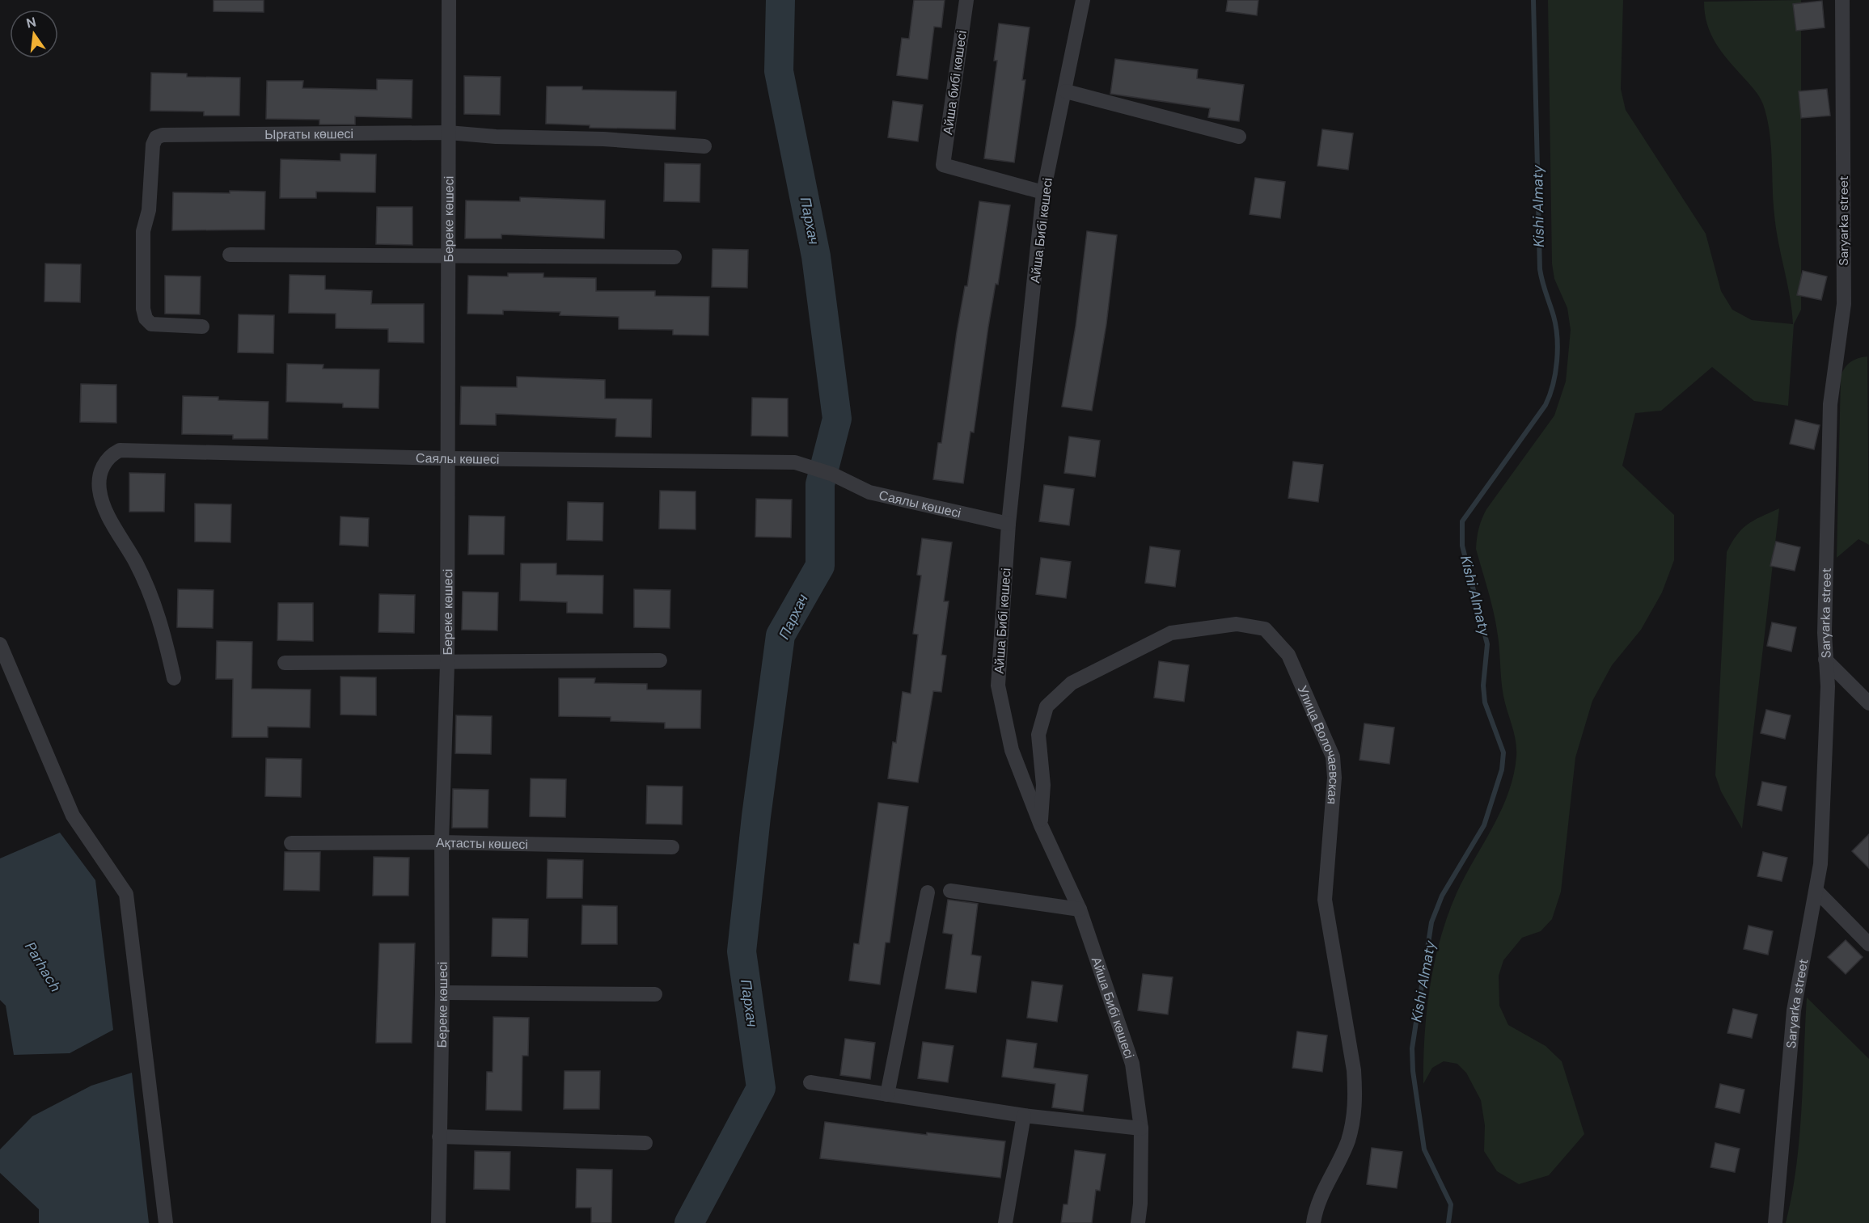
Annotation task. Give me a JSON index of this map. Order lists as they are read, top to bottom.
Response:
{
  "streets": {
    "street": [
      "Айша бибі көшесі",
      "Ырғаты көшесі",
      "Береке көшесі",
      "Saryarka street",
      "Айша Бибі көшесі",
      "Саялы көшесі",
      "Улица Волочаевская",
      "Ақтасты көшесі"
    ]
  },
  "crossings": [
    ["Айша бибі көшесі", "Айша Бибі көшесі"],
    ["Ырғаты көшесі", "Береке көшесі"],
    ["Береке көшесі", "Саялы көшесі"],
    ["Береке көшесі", "Ақтасты көшесі"],
    ["Айша Бибі көшесі", "Саялы көшесі"],
    ["Айша Бибі көшесі", "Улица Волочаевская"]
  ],
  "water": ["Kіshі Almaty", "Пархач", "Parhach"],
  "north": "top"
}
